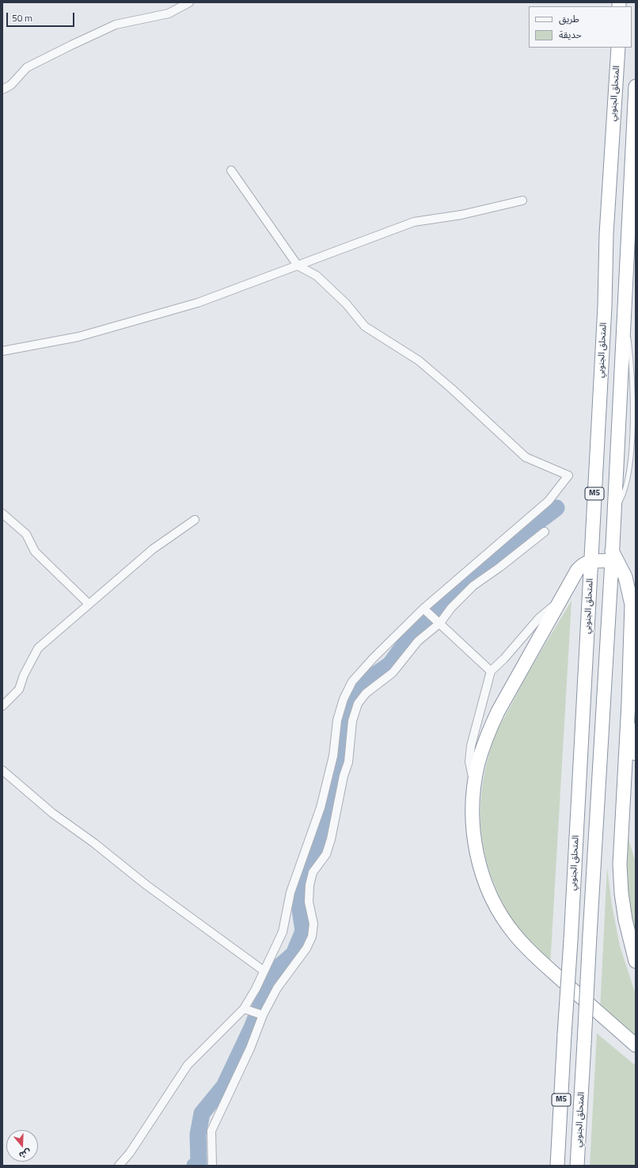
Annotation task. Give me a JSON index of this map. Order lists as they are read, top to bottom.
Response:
{
  "streets": {
    "highway": ["المتحلق الجنوبي", "M5"]
  },
  "legend": ["طريق", "حديقة"],
  "scale_bar": "50 m",
  "north": "bottom"
}
